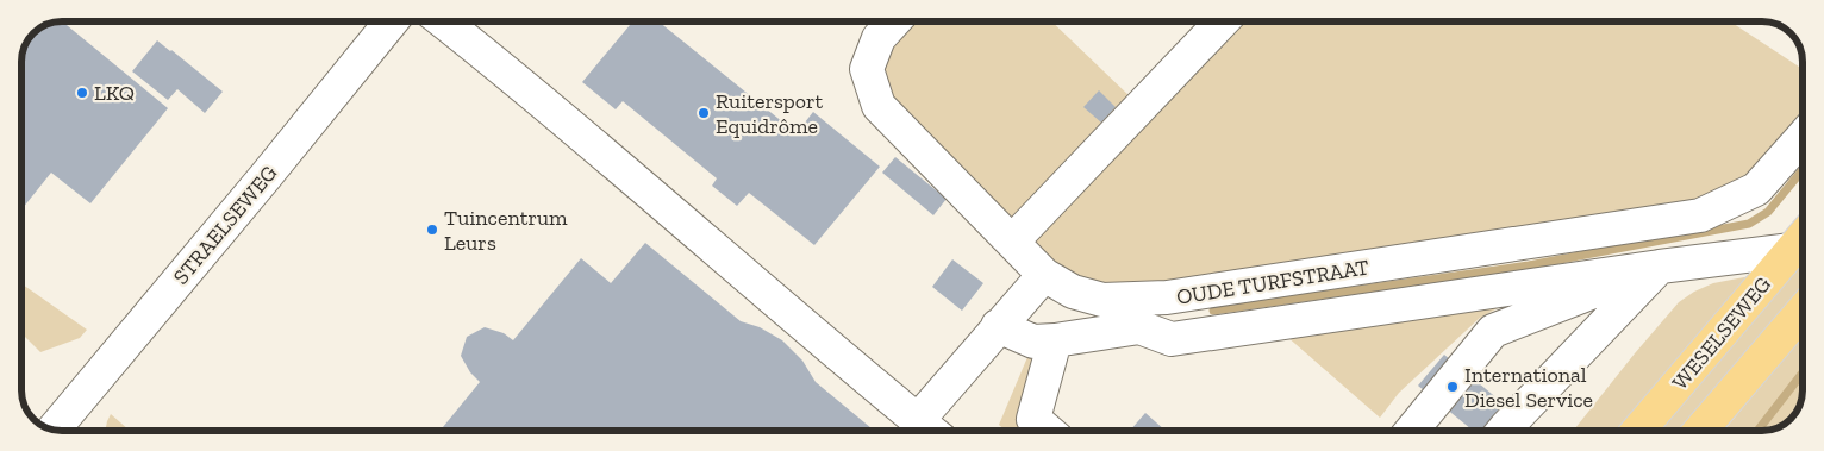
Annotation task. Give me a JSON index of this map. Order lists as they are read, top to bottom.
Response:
{
  "streets": {
    "main road": ["WESELSEWEG"],
    "street": ["STRAELSEWEG", "OUDE TURFSTRAAT"]
  },
  "places": [
    "LKQ",
    "Ruitersport Equidrôme",
    "Tuincentrum Leurs",
    "International Diesel Service"
  ]
}
